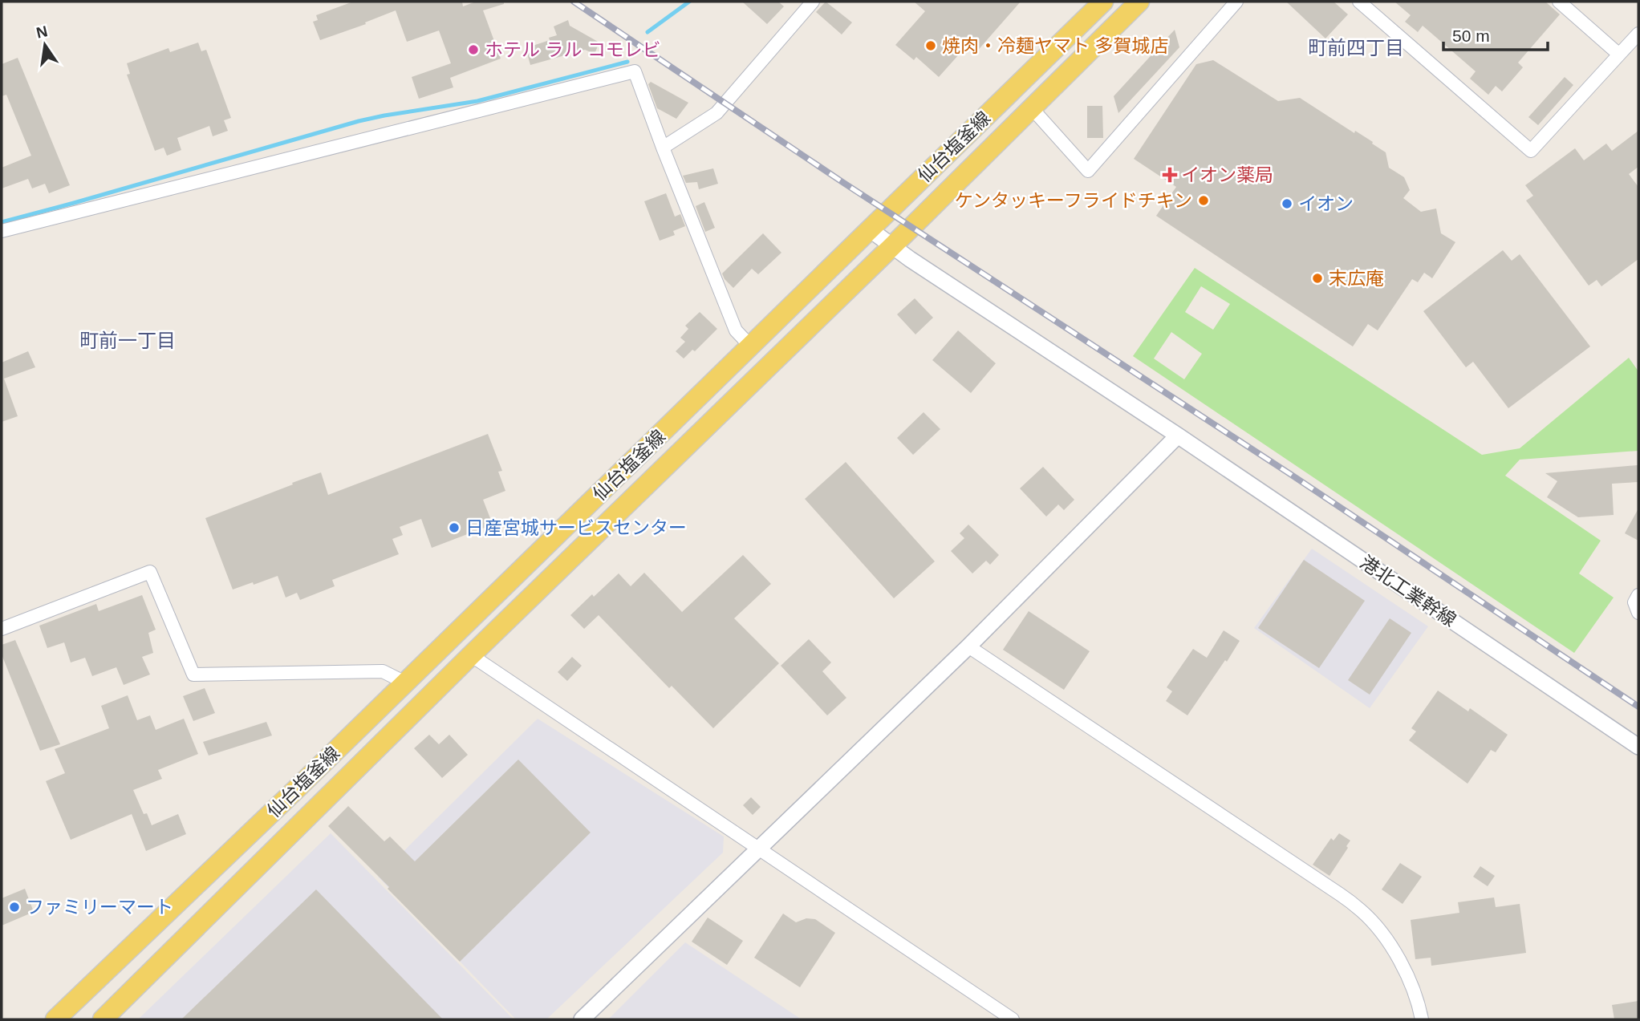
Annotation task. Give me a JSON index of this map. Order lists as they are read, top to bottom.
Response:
{
  "streets": {
    "main road": ["仙台塩釜線"],
    "street": ["港北工業幹線"]
  },
  "crossings": [
    ["仙台塩釜線", "港北工業幹線"]
  ],
  "districts": ["町前四丁目", "町前一丁目"],
  "places": {
    "other": [
      "焼肉・冷麺ヤマト 多賀城店",
      "ホテル ラル コモレビ",
      "ケンタッキーフライドチキン",
      "イオン",
      "末広庵",
      "日産宮城サービスセンター",
      "ファミリーマート"
    ],
    "health": ["イオン薬局"]
  },
  "scale_bar": "50 m",
  "north": "top"
}
